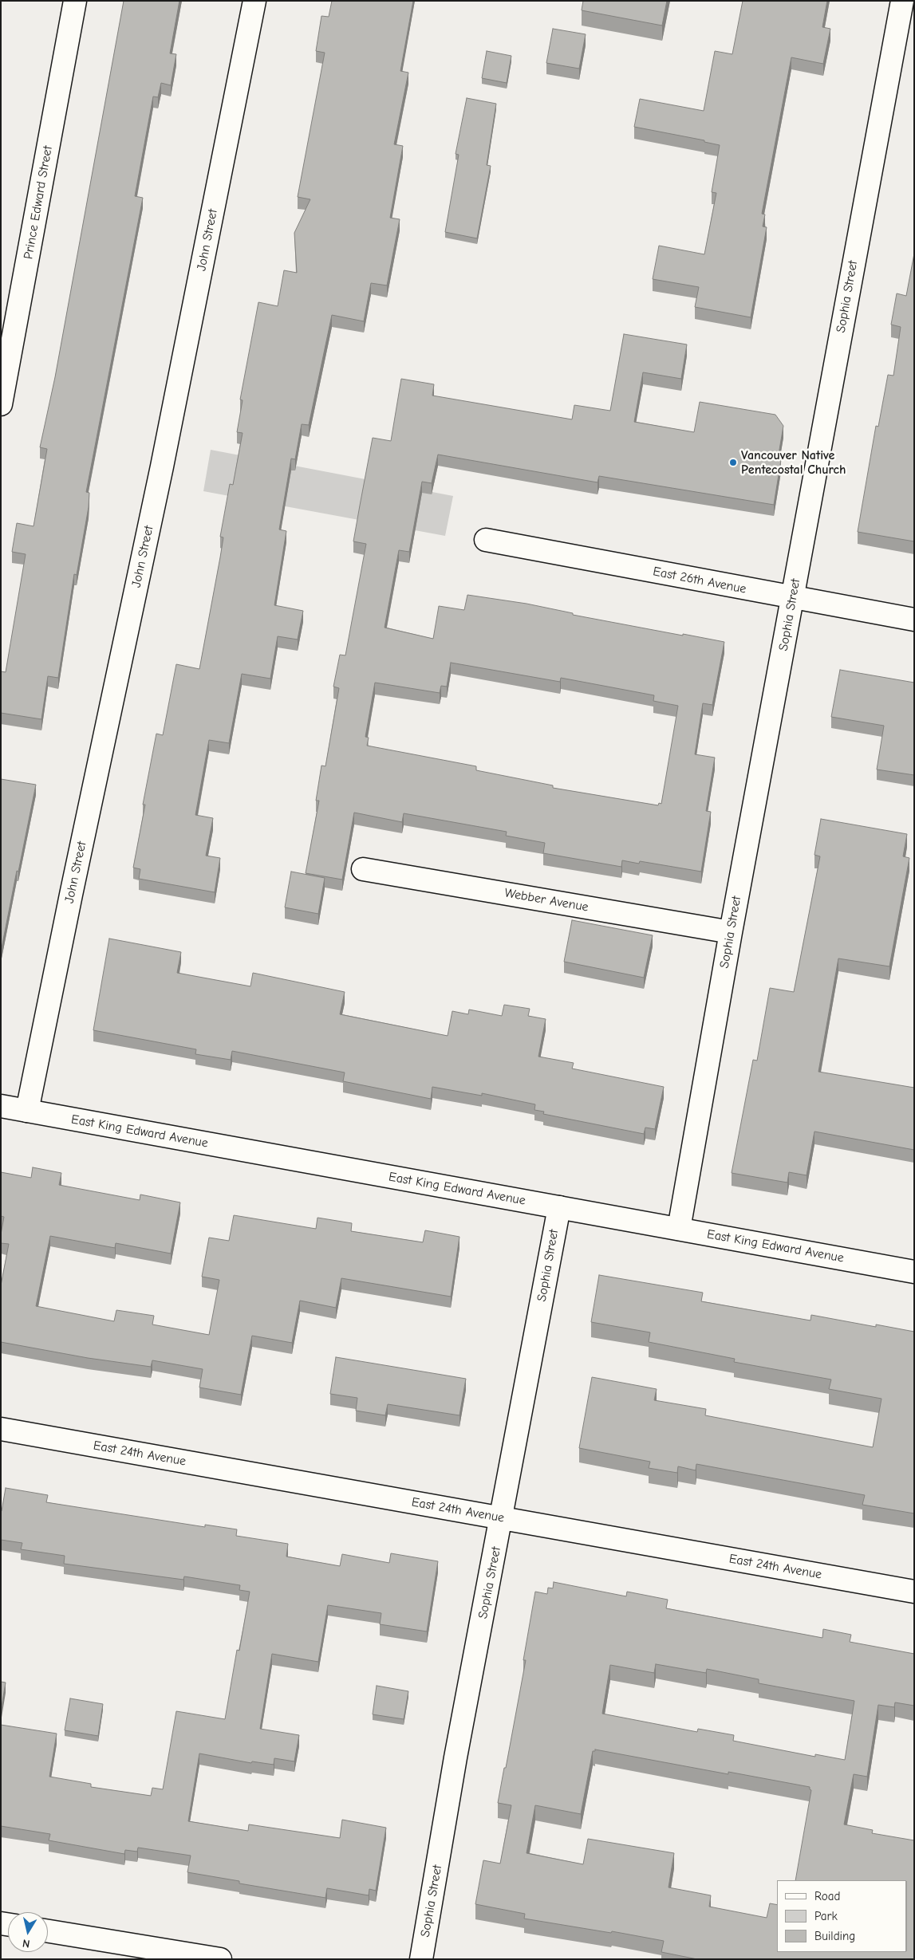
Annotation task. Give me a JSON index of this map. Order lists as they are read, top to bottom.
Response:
{
  "streets": {
    "street": [
      "Prince Edward Street",
      "John Street",
      "Sophia Street",
      "East 26th Avenue",
      "Webber Avenue",
      "East King Edward Avenue",
      "East 24th Avenue"
    ]
  },
  "crossings": [
    ["John Street", "East King Edward Avenue"],
    ["Sophia Street", "East 26th Avenue"],
    ["Sophia Street", "Webber Avenue"],
    ["Sophia Street", "East King Edward Avenue"],
    ["Sophia Street", "East 24th Avenue"]
  ],
  "places": ["Vancouver Native Pentecostal Church"],
  "legend": ["Road", "Park", "Building"],
  "north": "bottom"
}
